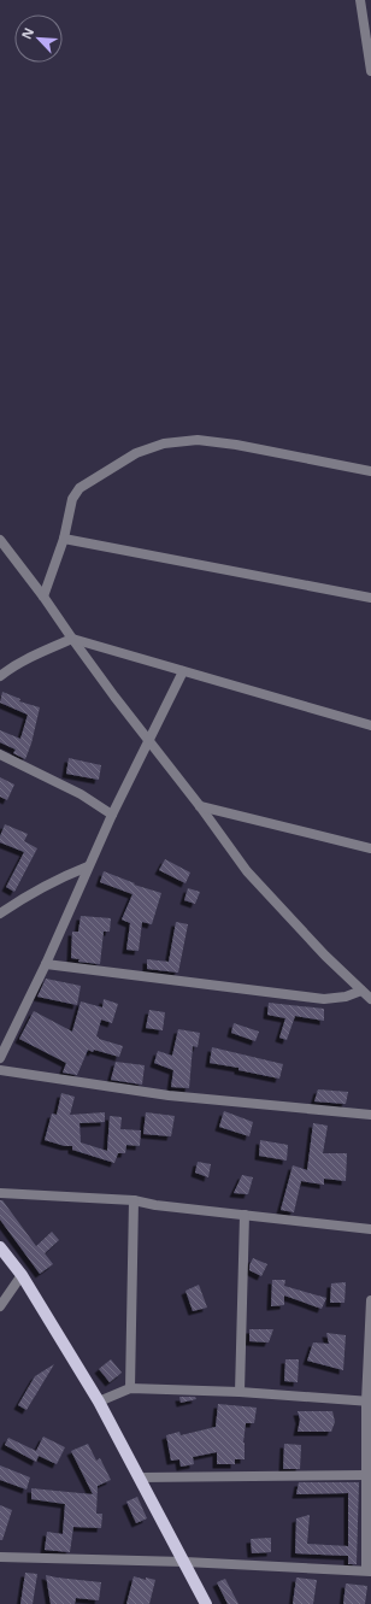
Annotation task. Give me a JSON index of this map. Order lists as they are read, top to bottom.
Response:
{
  "north": "top left"
}
